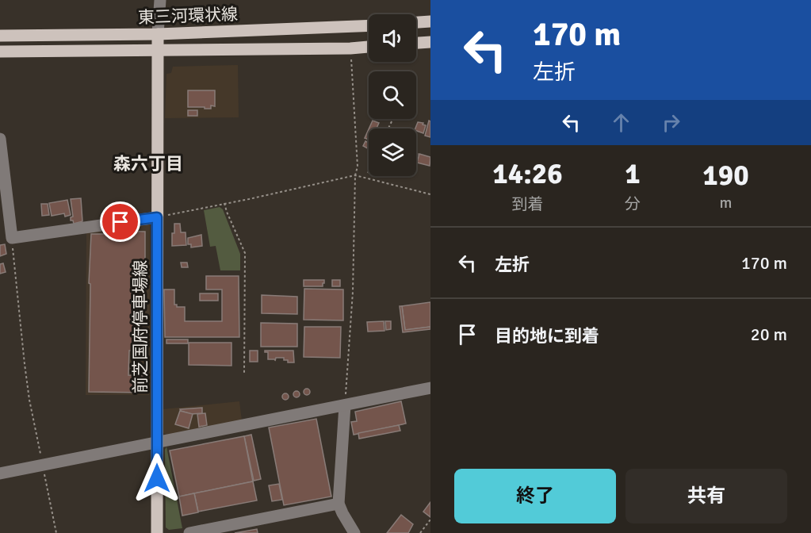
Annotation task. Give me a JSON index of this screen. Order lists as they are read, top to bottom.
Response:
{
  "streets": {
    "main road": ["東三河環状線", "前芝国府停車場線"]
  },
  "crossings": [
    ["東三河環状線", "前芝国府停車場線"]
  ],
  "districts": ["森六丁目"],
  "page": {
    "turn": ["170 m", "左折"],
    "eta": [
      "14:26",
      "到着",
      "1",
      "分",
      "190",
      "m"
    ],
    "list": [
      {
        "name": "左折",
        "value": "170 m"
      },
      {
        "name": "目的地に到着",
        "value": "20 m"
      }
    ],
    "buttons": ["終了", "共有"]
  }
}
